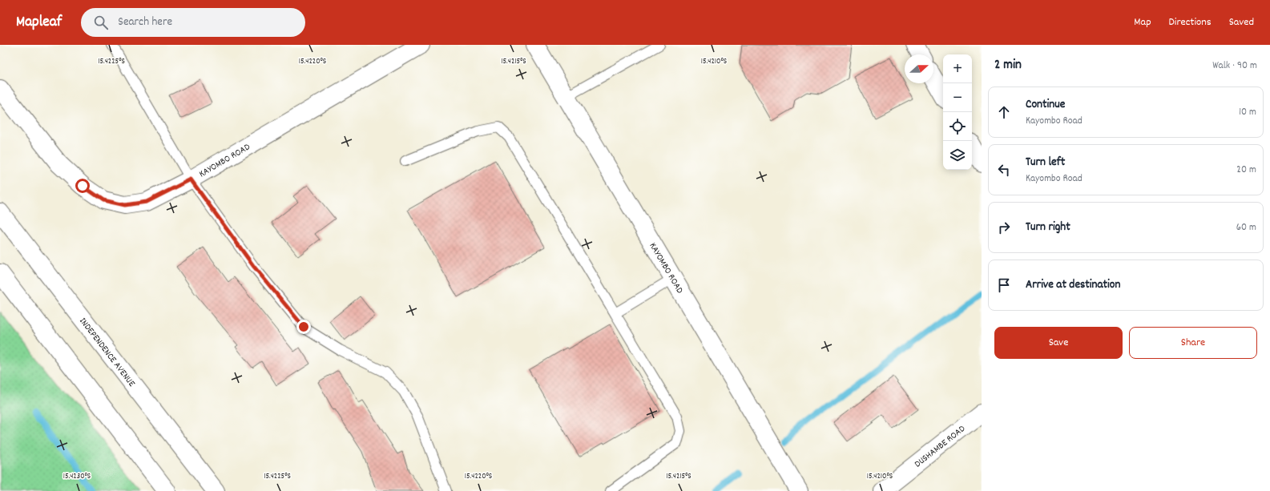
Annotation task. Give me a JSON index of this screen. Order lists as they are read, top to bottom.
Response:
{
  "streets": {
    "street": ["KAYOMBO ROAD", "INDEPENDENCE AVENUE", "DUSHAMBE ROAD"]
  },
  "north": "right",
  "page": {
    "header": "Mapleaf",
    "search": "Search here",
    "nav": ["Map", "Directions", "Saved"],
    "heading": ["2 min", "Walk · 90 m"],
    "map_buttons": ["+", "−"],
    "list": [
      ["Continue", "Kayombo Road", "10 m"],
      ["Turn left", "Kayombo Road", "20 m"],
      ["Turn right", "60 m"],
      "Arrive at destination"
    ],
    "buttons": ["Save", "Share"]
  },
  "coordinates": [
    "15.4225°S",
    "15.4220°S",
    "15.4215°S",
    "15.4210°S",
    "15.4230°S"
  ]
}
